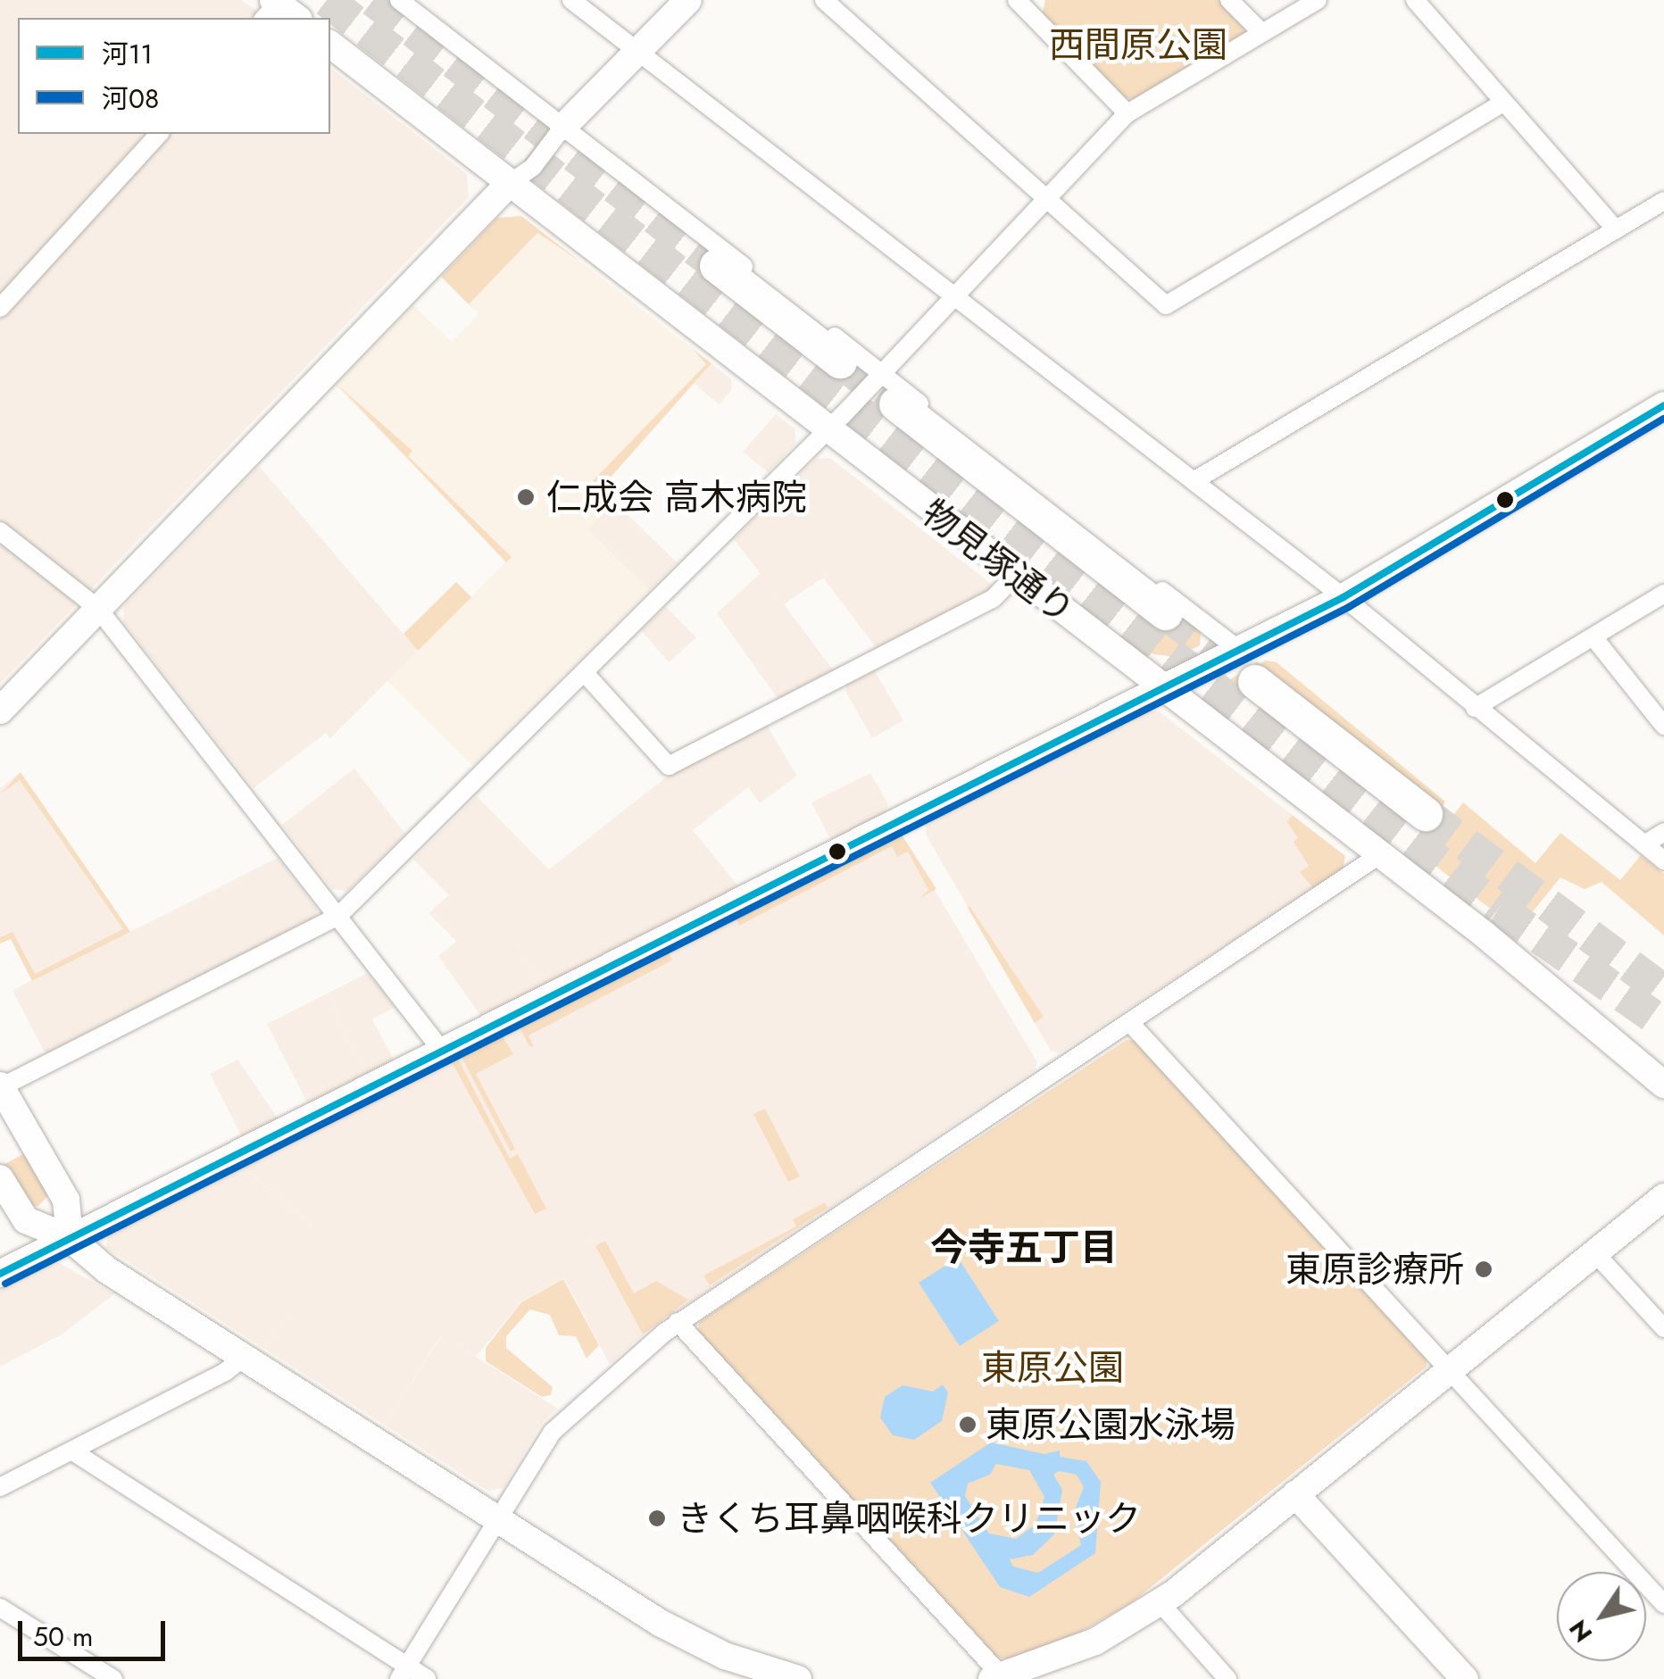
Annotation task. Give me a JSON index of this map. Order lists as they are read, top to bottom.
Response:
{
  "streets": {
    "street": ["物見塚通り"]
  },
  "districts": ["今寺五丁目"],
  "parks": ["西間原公園", "東原公園"],
  "places": [
    "仁成会 高木病院",
    "東原診療所",
    "東原公園水泳場",
    "きくち耳鼻咽喉科クリニック"
  ],
  "lines": ["transit line 河11", "transit line 河08"],
  "legend": ["河11", "河08"],
  "scale_bar": "50 m",
  "north": "bottom left"
}
